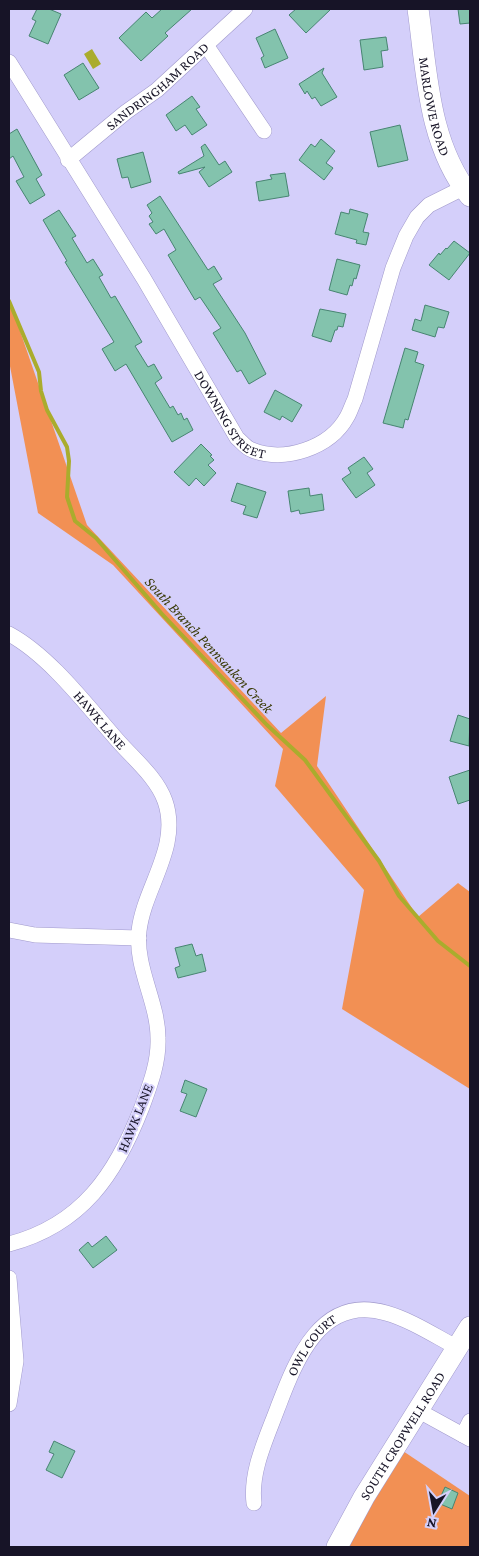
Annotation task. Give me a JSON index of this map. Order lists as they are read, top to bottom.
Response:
{
  "streets": {
    "street": [
      "SANDRINGHAM ROAD",
      "MARLOWE ROAD",
      "DOWNING STREET",
      "HAWK LANE",
      "OWL COURT",
      "SOUTH CROPWELL ROAD"
    ]
  },
  "crossings": [
    ["SANDRINGHAM ROAD", "DOWNING STREET"],
    ["MARLOWE ROAD", "DOWNING STREET"],
    ["OWL COURT", "SOUTH CROPWELL ROAD"]
  ],
  "water": ["South Branch Pennsauken Creek"],
  "north": "bottom"
}
